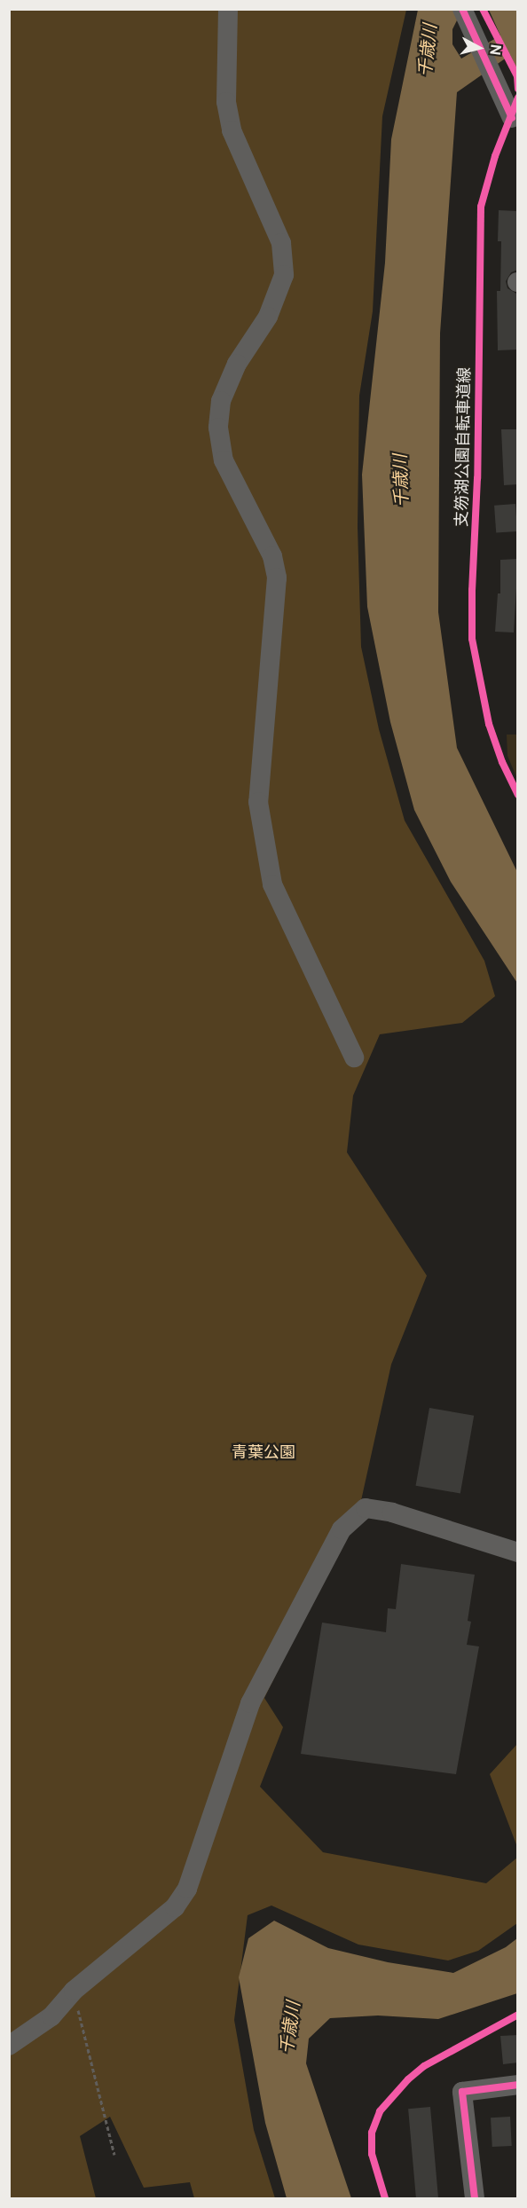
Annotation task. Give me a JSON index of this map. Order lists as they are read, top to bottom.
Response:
{
  "streets": {
    "cycle path": ["支笏湖公園自転車道線"]
  },
  "water": ["千歳川"],
  "parks": ["青葉公園"],
  "north": "right"
}
